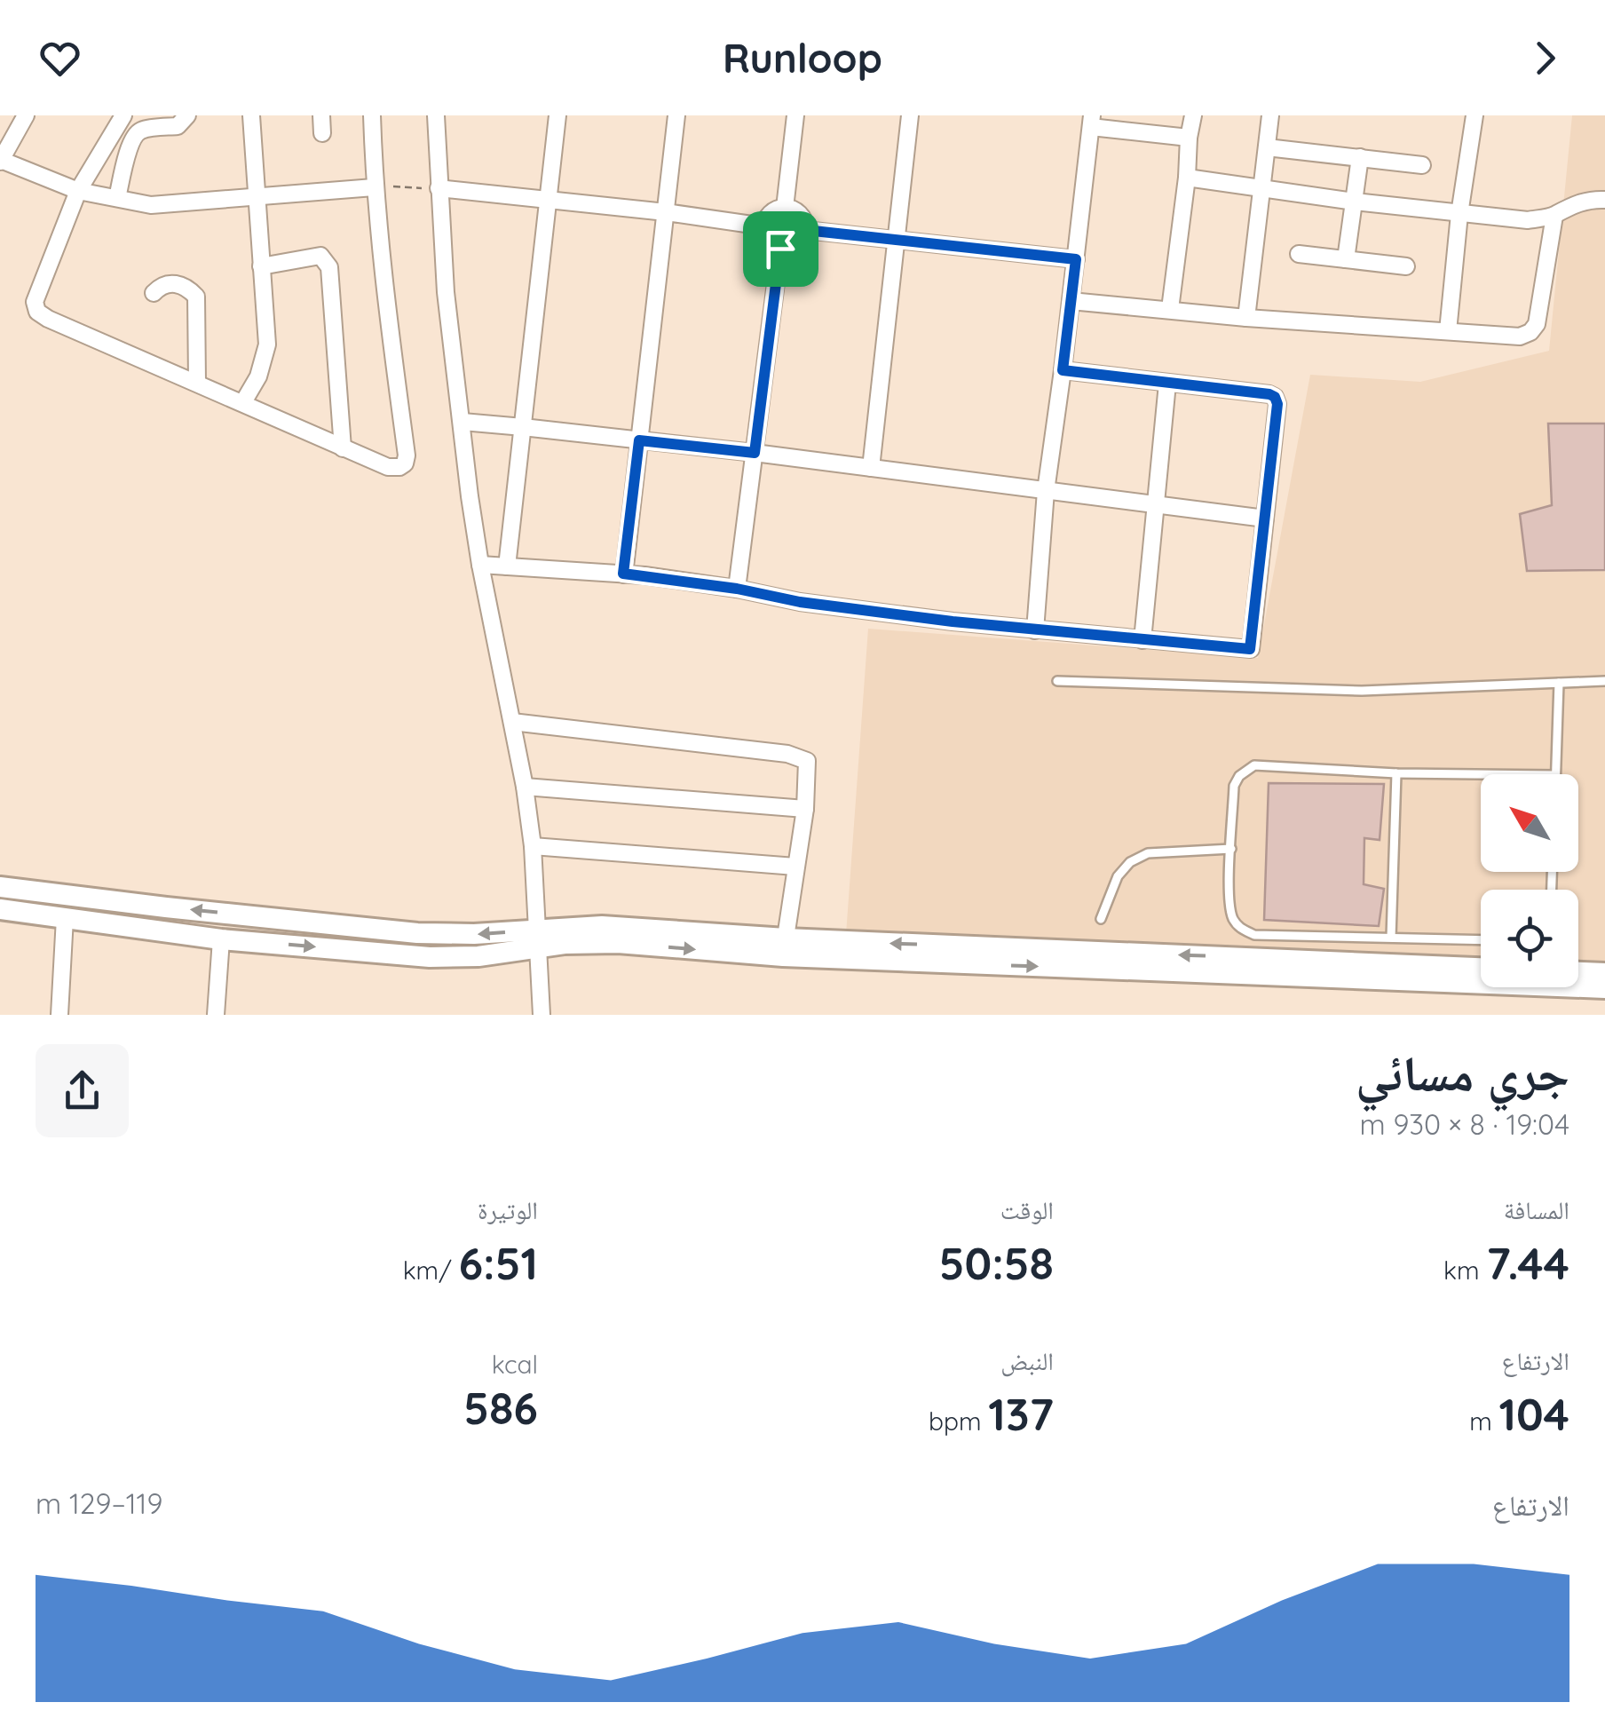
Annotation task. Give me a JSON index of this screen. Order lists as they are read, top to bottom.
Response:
{
  "north": "top left",
  "page": {
    "header": "Runloop",
    "heading": ["جري مسائي", "19:04 · 8 × 930 m"],
    "stats": [
      ["المسافة", "7.44 km"],
      ["الوقت", "50:58"],
      ["الوتيرة", "6:51 /km"],
      ["الارتفاع", "104 m"],
      ["النبض", "137 bpm"],
      ["kcal", "586"]
    ],
    "chart": ["الارتفاع", "119–129 m"]
  }
}
